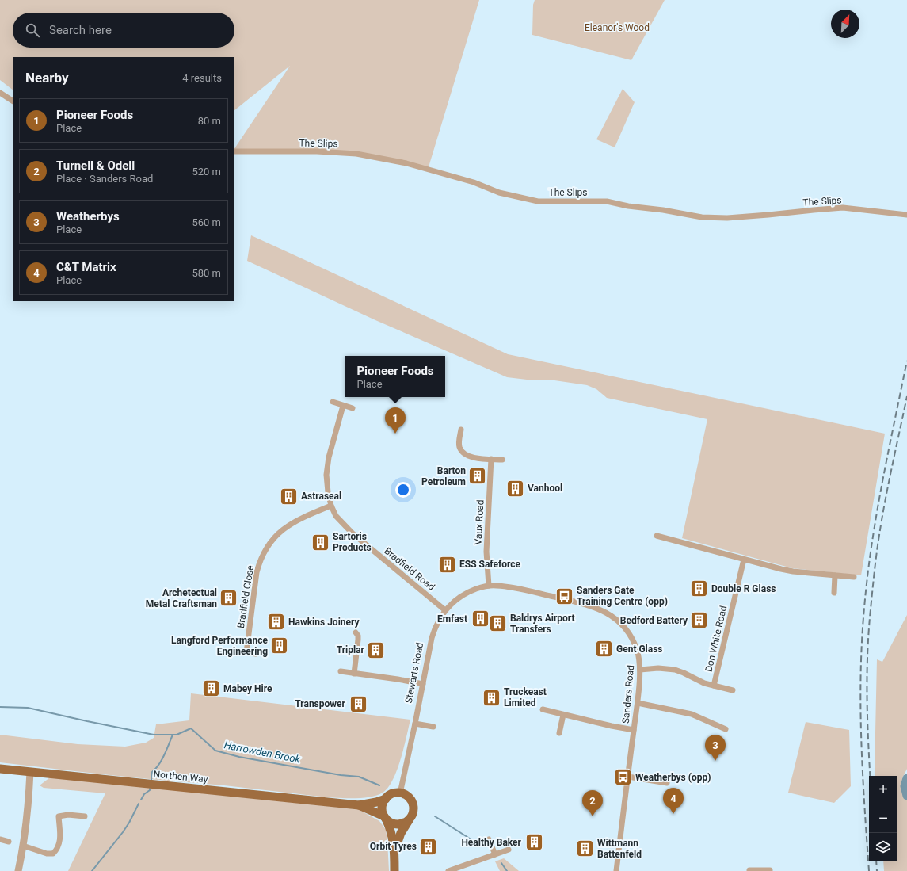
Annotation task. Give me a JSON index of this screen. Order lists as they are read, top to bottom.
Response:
{
  "streets": {
    "main road": ["Northen Way"],
    "street": [
      "The Slips",
      "Vaux Road",
      "Bradfield Road",
      "Bradfield Close",
      "Don White Road",
      "Stewarts Road",
      "Sanders Road"
    ]
  },
  "crossings": [
    ["Vaux Road", "Stewarts Road"],
    ["Vaux Road", "Sanders Road"],
    ["Bradfield Road", "Bradfield Close"],
    ["Bradfield Road", "Stewarts Road"],
    ["Don White Road", "Sanders Road"],
    ["Stewarts Road", "Sanders Road"],
    ["Stewarts Road", "Northen Way"]
  ],
  "water": ["Harrowden Brook"],
  "parks": ["Eleanor's Wood"],
  "places": {
    "building": [
      "Barton Petroleum",
      "Vanhool",
      "Astraseal",
      "Sartoris Products",
      "ESS Safeforce",
      "Double R Glass",
      "Archetectual Metal Craftsman",
      "Emfast",
      "Bedford Battery",
      "Hawkins Joinery",
      "Baldrys Airport Transfers",
      "Langford Performance Engineering",
      "Gent Glass",
      "Triplar",
      "Mabey Hire",
      "Truckeast Limited",
      "Transpower",
      "Healthy Baker",
      "Orbit Tyres",
      "Wittmann Battenfeld"
    ],
    "bus stop": ["Sanders Gate Training Centre (opp)", "Weatherbys (opp)"]
  },
  "north": "top right",
  "page": {
    "search": "Search here",
    "heading": ["Nearby", "4 results"],
    "list": [
      {
        "mark": "1",
        "name": "Pioneer Foods",
        "note": "Place",
        "value": "80 m"
      },
      {
        "mark": "2",
        "name": "Turnell & Odell",
        "note": "Place · Sanders Road",
        "value": "520 m"
      },
      {
        "mark": "3",
        "name": "Weatherbys",
        "note": "Place",
        "value": "560 m"
      },
      {
        "mark": "4",
        "name": "C&T Matrix",
        "note": "Place",
        "value": "580 m"
      }
    ],
    "popup": ["Pioneer Foods", "Place"],
    "pins": [
      "1",
      "3",
      "4",
      "2"
    ],
    "map_buttons": ["+", "−"]
  }
}
